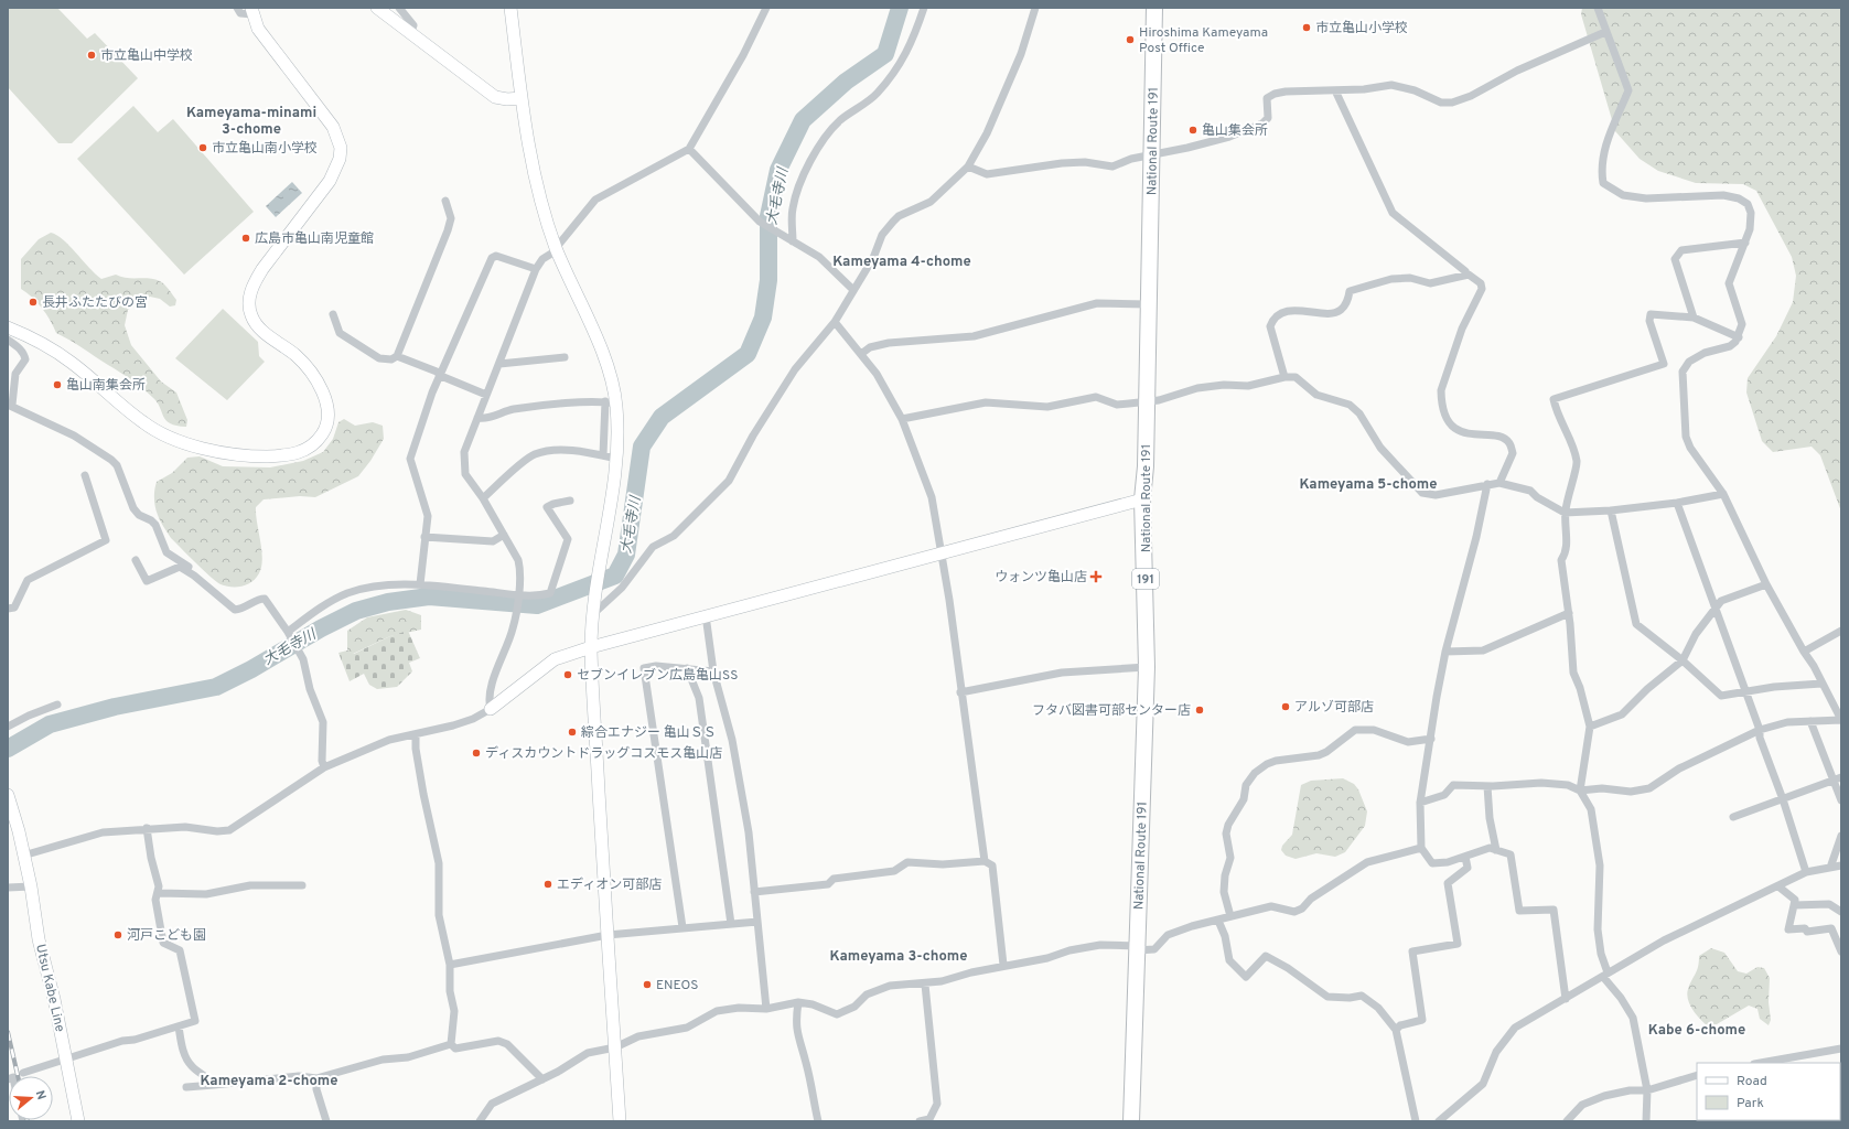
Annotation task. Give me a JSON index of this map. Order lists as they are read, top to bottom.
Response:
{
  "streets": {
    "highway": ["National Route 191", "191"],
    "street": ["Utsu Kabe Line"]
  },
  "districts": [
    "Kameyama-minami 3-chome",
    "Kameyama 4-chome",
    "Kameyama 5-chome",
    "Kameyama 3-chome",
    "Kabe 6-chome",
    "Kameyama 2-chome"
  ],
  "water": ["大毛寺川"],
  "places": {
    "other": [
      "市立亀山小学校",
      "Hiroshima Kameyama Post Office",
      "市立亀山中学校",
      "亀山集会所",
      "市立亀山南小学校",
      "広島市亀山南児童館",
      "長井ふたたびの宮",
      "亀山南集会所",
      "セブンイレブン広島亀山SS",
      "アルゾ可部店",
      "フタバ図書可部センター店",
      "綜合エナジー 亀山ＳＳ",
      "ディスカウントドラッグコスモス亀山店",
      "エディオン可部店",
      "河戸こども園",
      "ENEOS"
    ],
    "health": ["ウォンツ亀山店"]
  },
  "legend": ["Road", "Park"],
  "north": "right"
}
